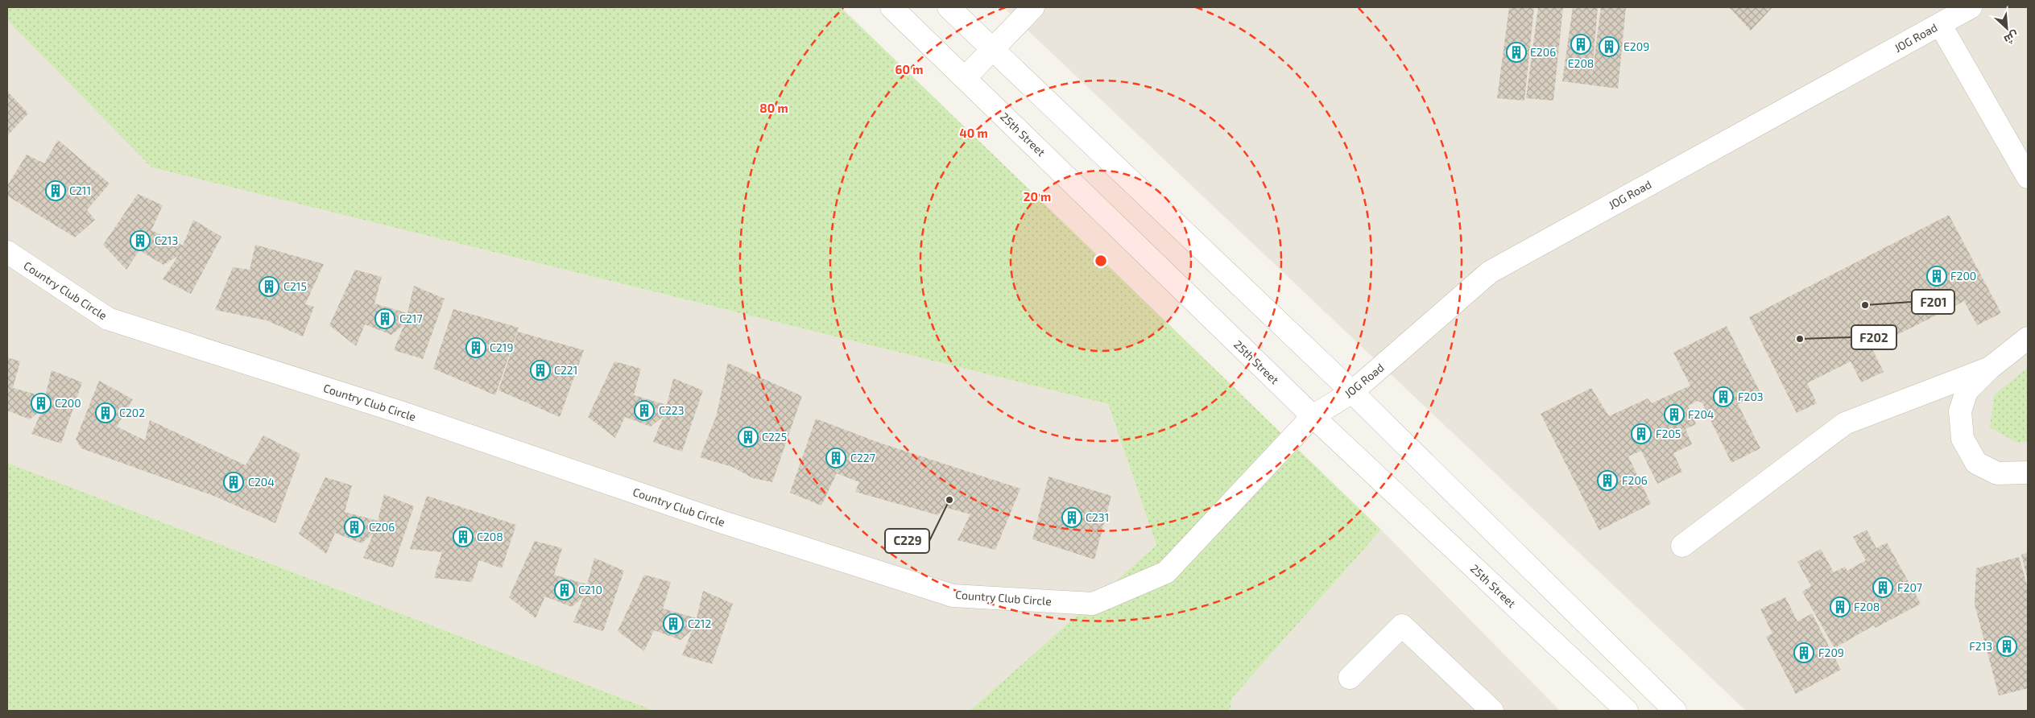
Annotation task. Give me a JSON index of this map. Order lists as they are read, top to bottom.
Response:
{
  "streets": {
    "street": ["JOG Road", "25th Street", "Country Club Circle"]
  },
  "crossings": [
    ["JOG Road", "25th Street"],
    ["JOG Road", "Country Club Circle"],
    ["25th Street", "Country Club Circle"]
  ],
  "places": {
    "building": [
      "E208",
      "E209",
      "E206",
      "C211",
      "C213",
      "F200",
      "C215",
      "C217",
      "C219",
      "C221",
      "F203",
      "C200",
      "C223",
      "C202",
      "F204",
      "F205",
      "C225",
      "C227",
      "F206",
      "C204",
      "C231",
      "C206",
      "C208",
      "F207",
      "C210",
      "F208",
      "C212",
      "F213",
      "F209"
    ],
    "other": ["F201", "F202", "C229"]
  },
  "north": "bottom right",
  "rings": [
    "60 m",
    "80 m",
    "40 m",
    "20 m"
  ]
}
